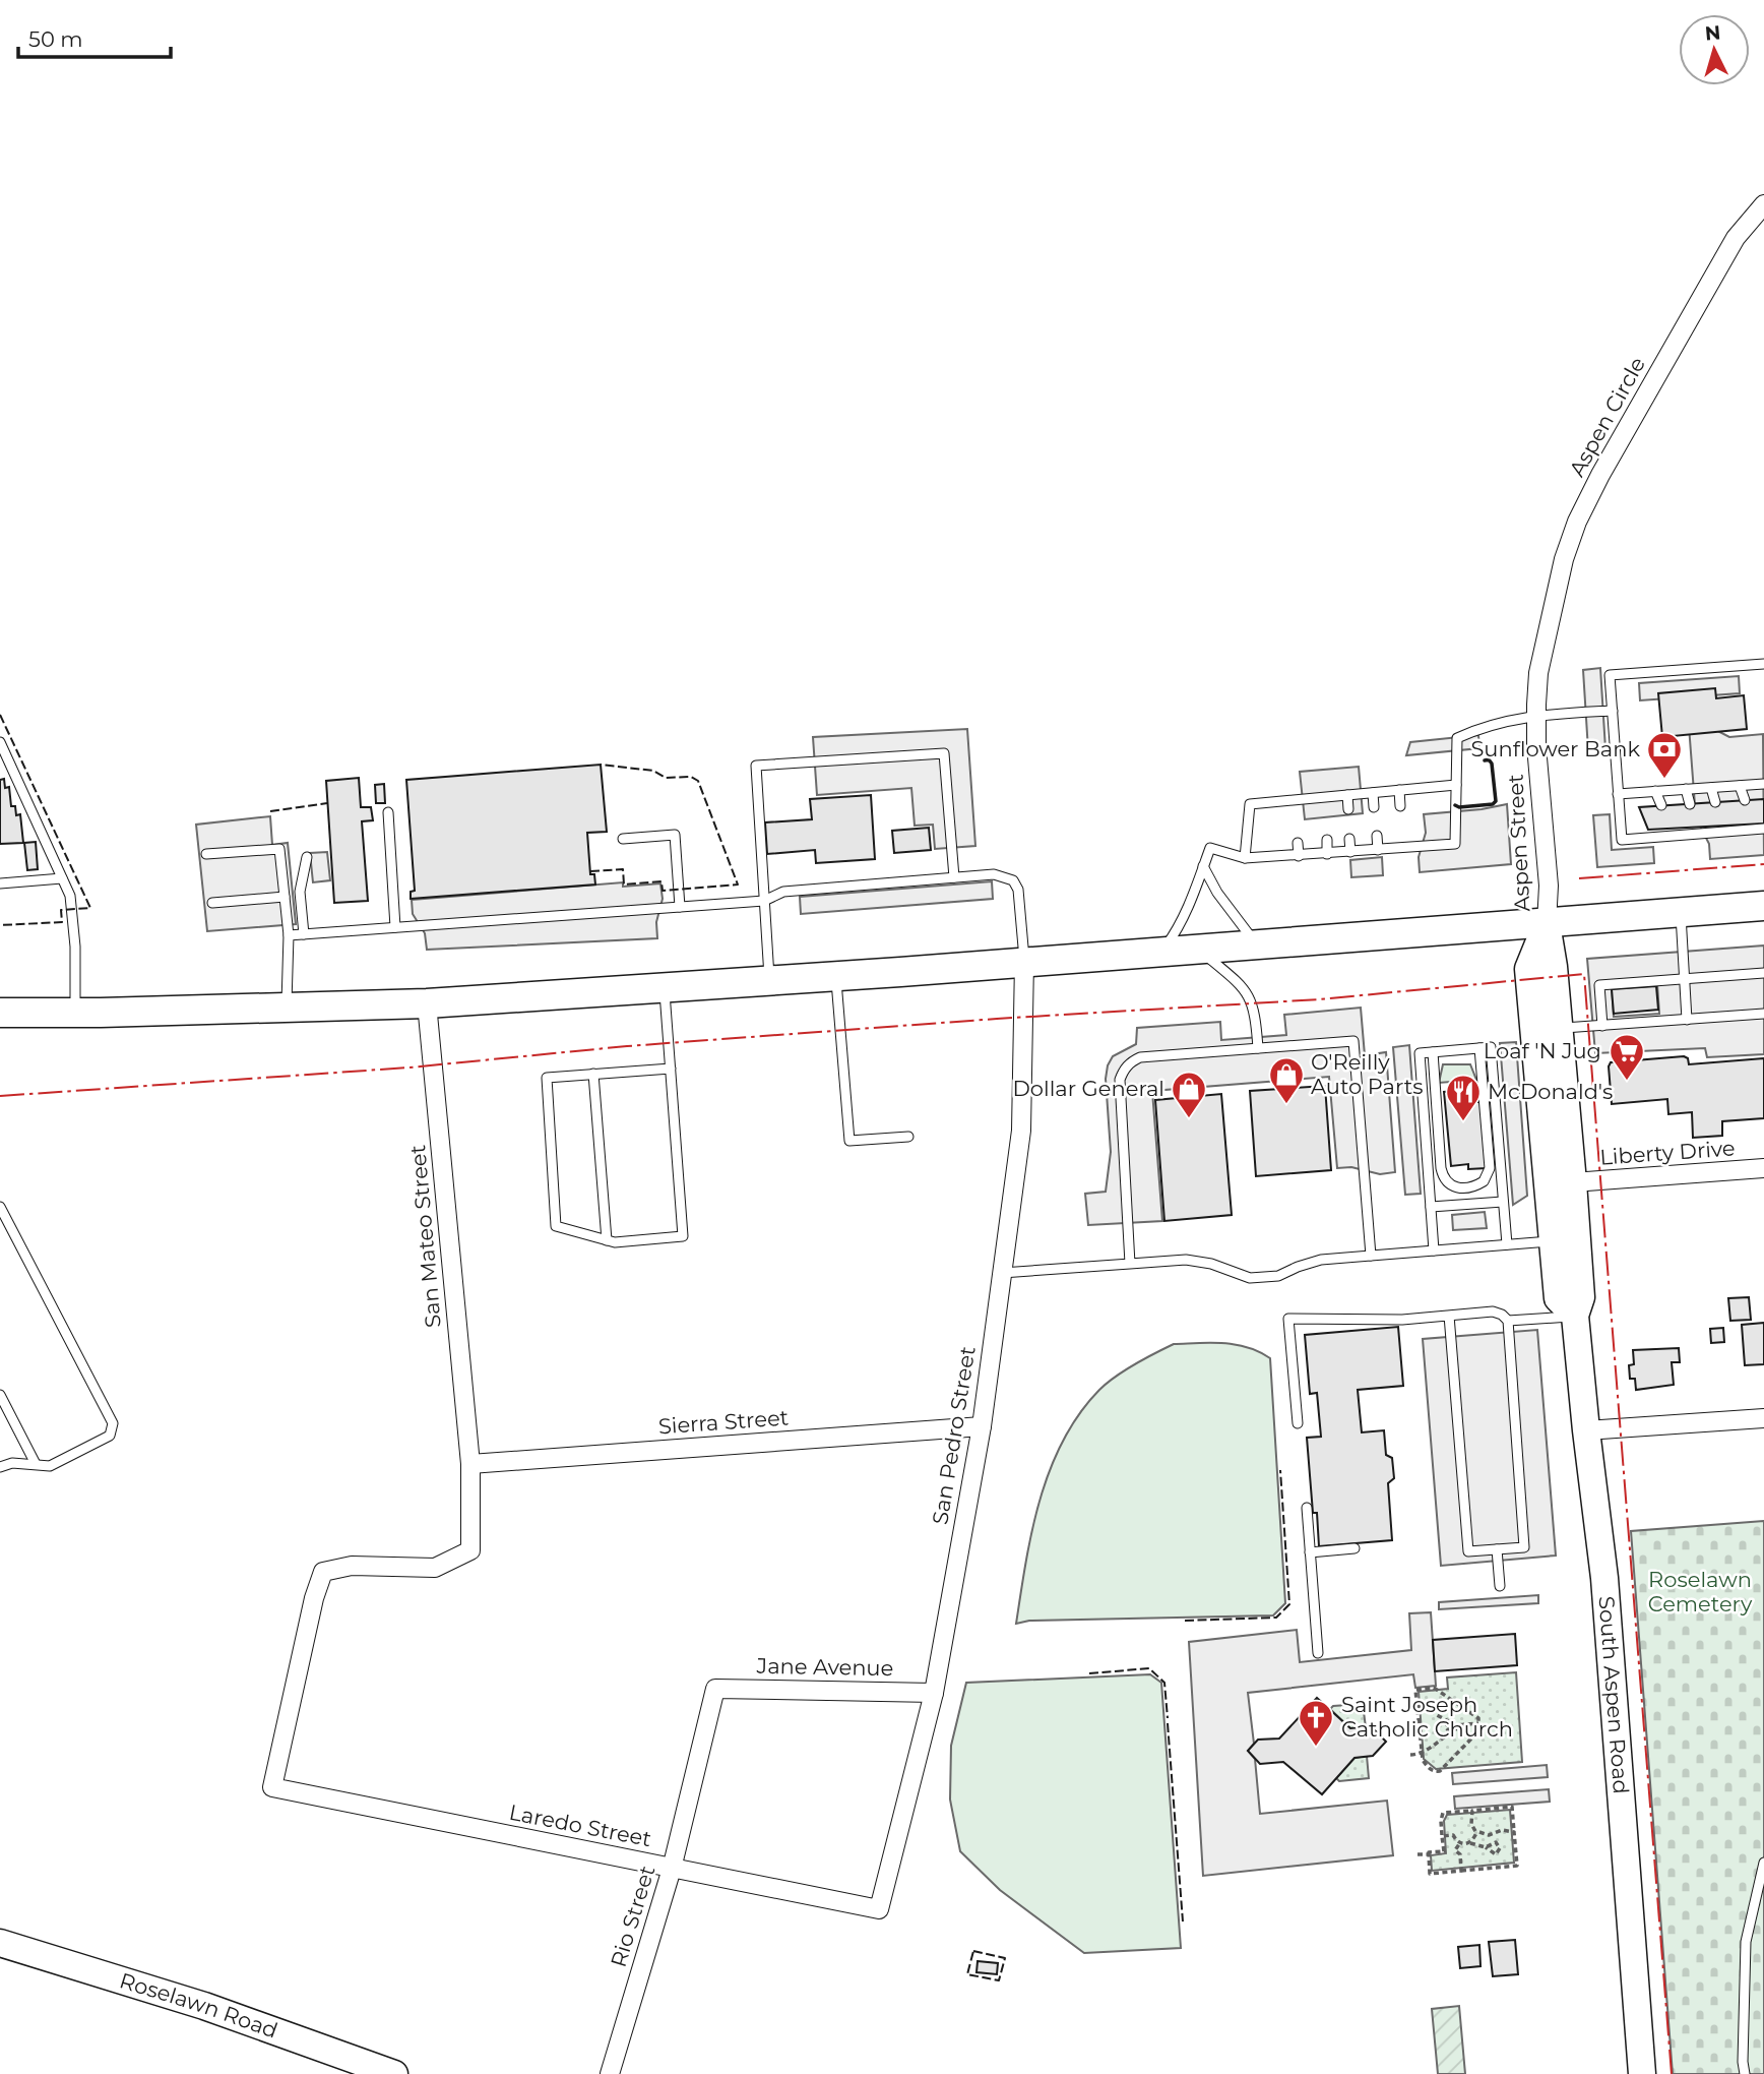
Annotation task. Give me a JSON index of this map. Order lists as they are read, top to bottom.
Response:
{
  "streets": {
    "street": [
      "Aspen Circle",
      "Aspen Street",
      "Liberty Drive",
      "San Mateo Street",
      "Sierra Street",
      "San Pedro Street",
      "Jane Avenue",
      "South Aspen Road",
      "Laredo Street",
      "Rio Street",
      "Roselawn Road"
    ]
  },
  "crossings": [
    ["Aspen Circle", "Aspen Street"],
    ["Aspen Street", "South Aspen Road"],
    ["Liberty Drive", "South Aspen Road"],
    ["San Mateo Street", "Sierra Street"],
    ["San Mateo Street", "Laredo Street"],
    ["Sierra Street", "San Pedro Street"],
    ["San Pedro Street", "Jane Avenue"],
    ["San Pedro Street", "Laredo Street"],
    ["Jane Avenue", "Rio Street"],
    ["Laredo Street", "Rio Street"]
  ],
  "parks": ["Roselawn Cemetery"],
  "places": {
    "bank": ["Sunflower Bank"],
    "supermarket": ["Loaf 'N Jug"],
    "shop": ["O'Reilly Auto Parts", "Dollar General"],
    "restaurant": ["McDonald's"],
    "church": ["Saint Joseph Catholic Church"]
  },
  "scale_bar": "50 m",
  "north": "top"
}
